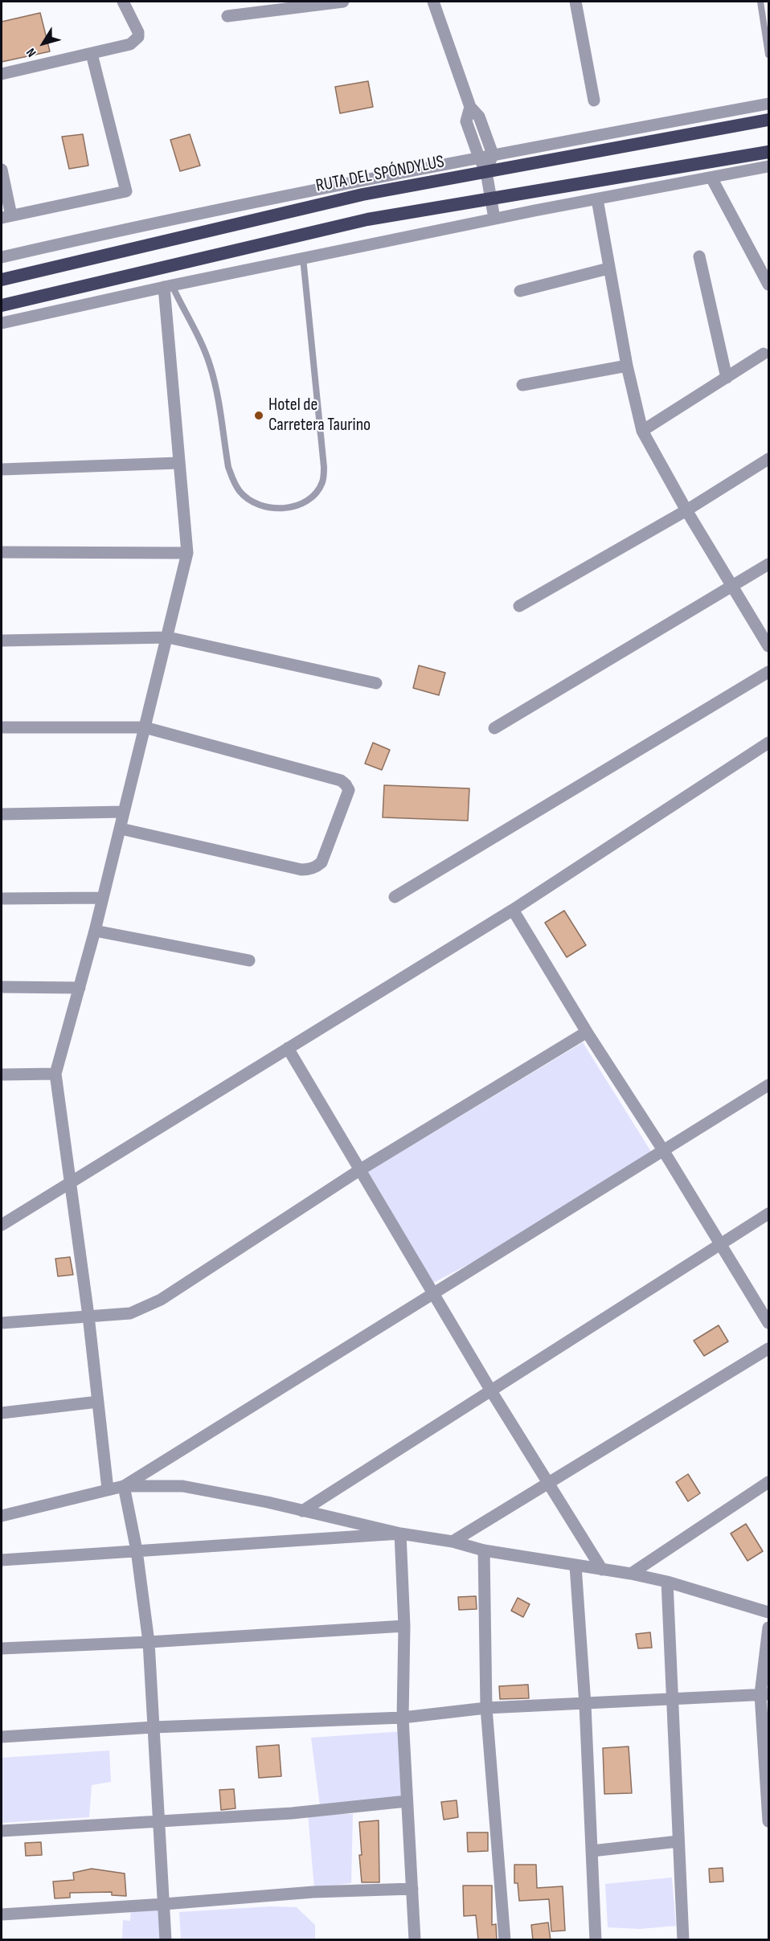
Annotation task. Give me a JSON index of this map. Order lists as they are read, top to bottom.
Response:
{
  "streets": {
    "highway": ["RUTA DEL SPÓNDYLUS"]
  },
  "places": ["Hotel de Carretera Taurino"],
  "north": "bottom left"
}
